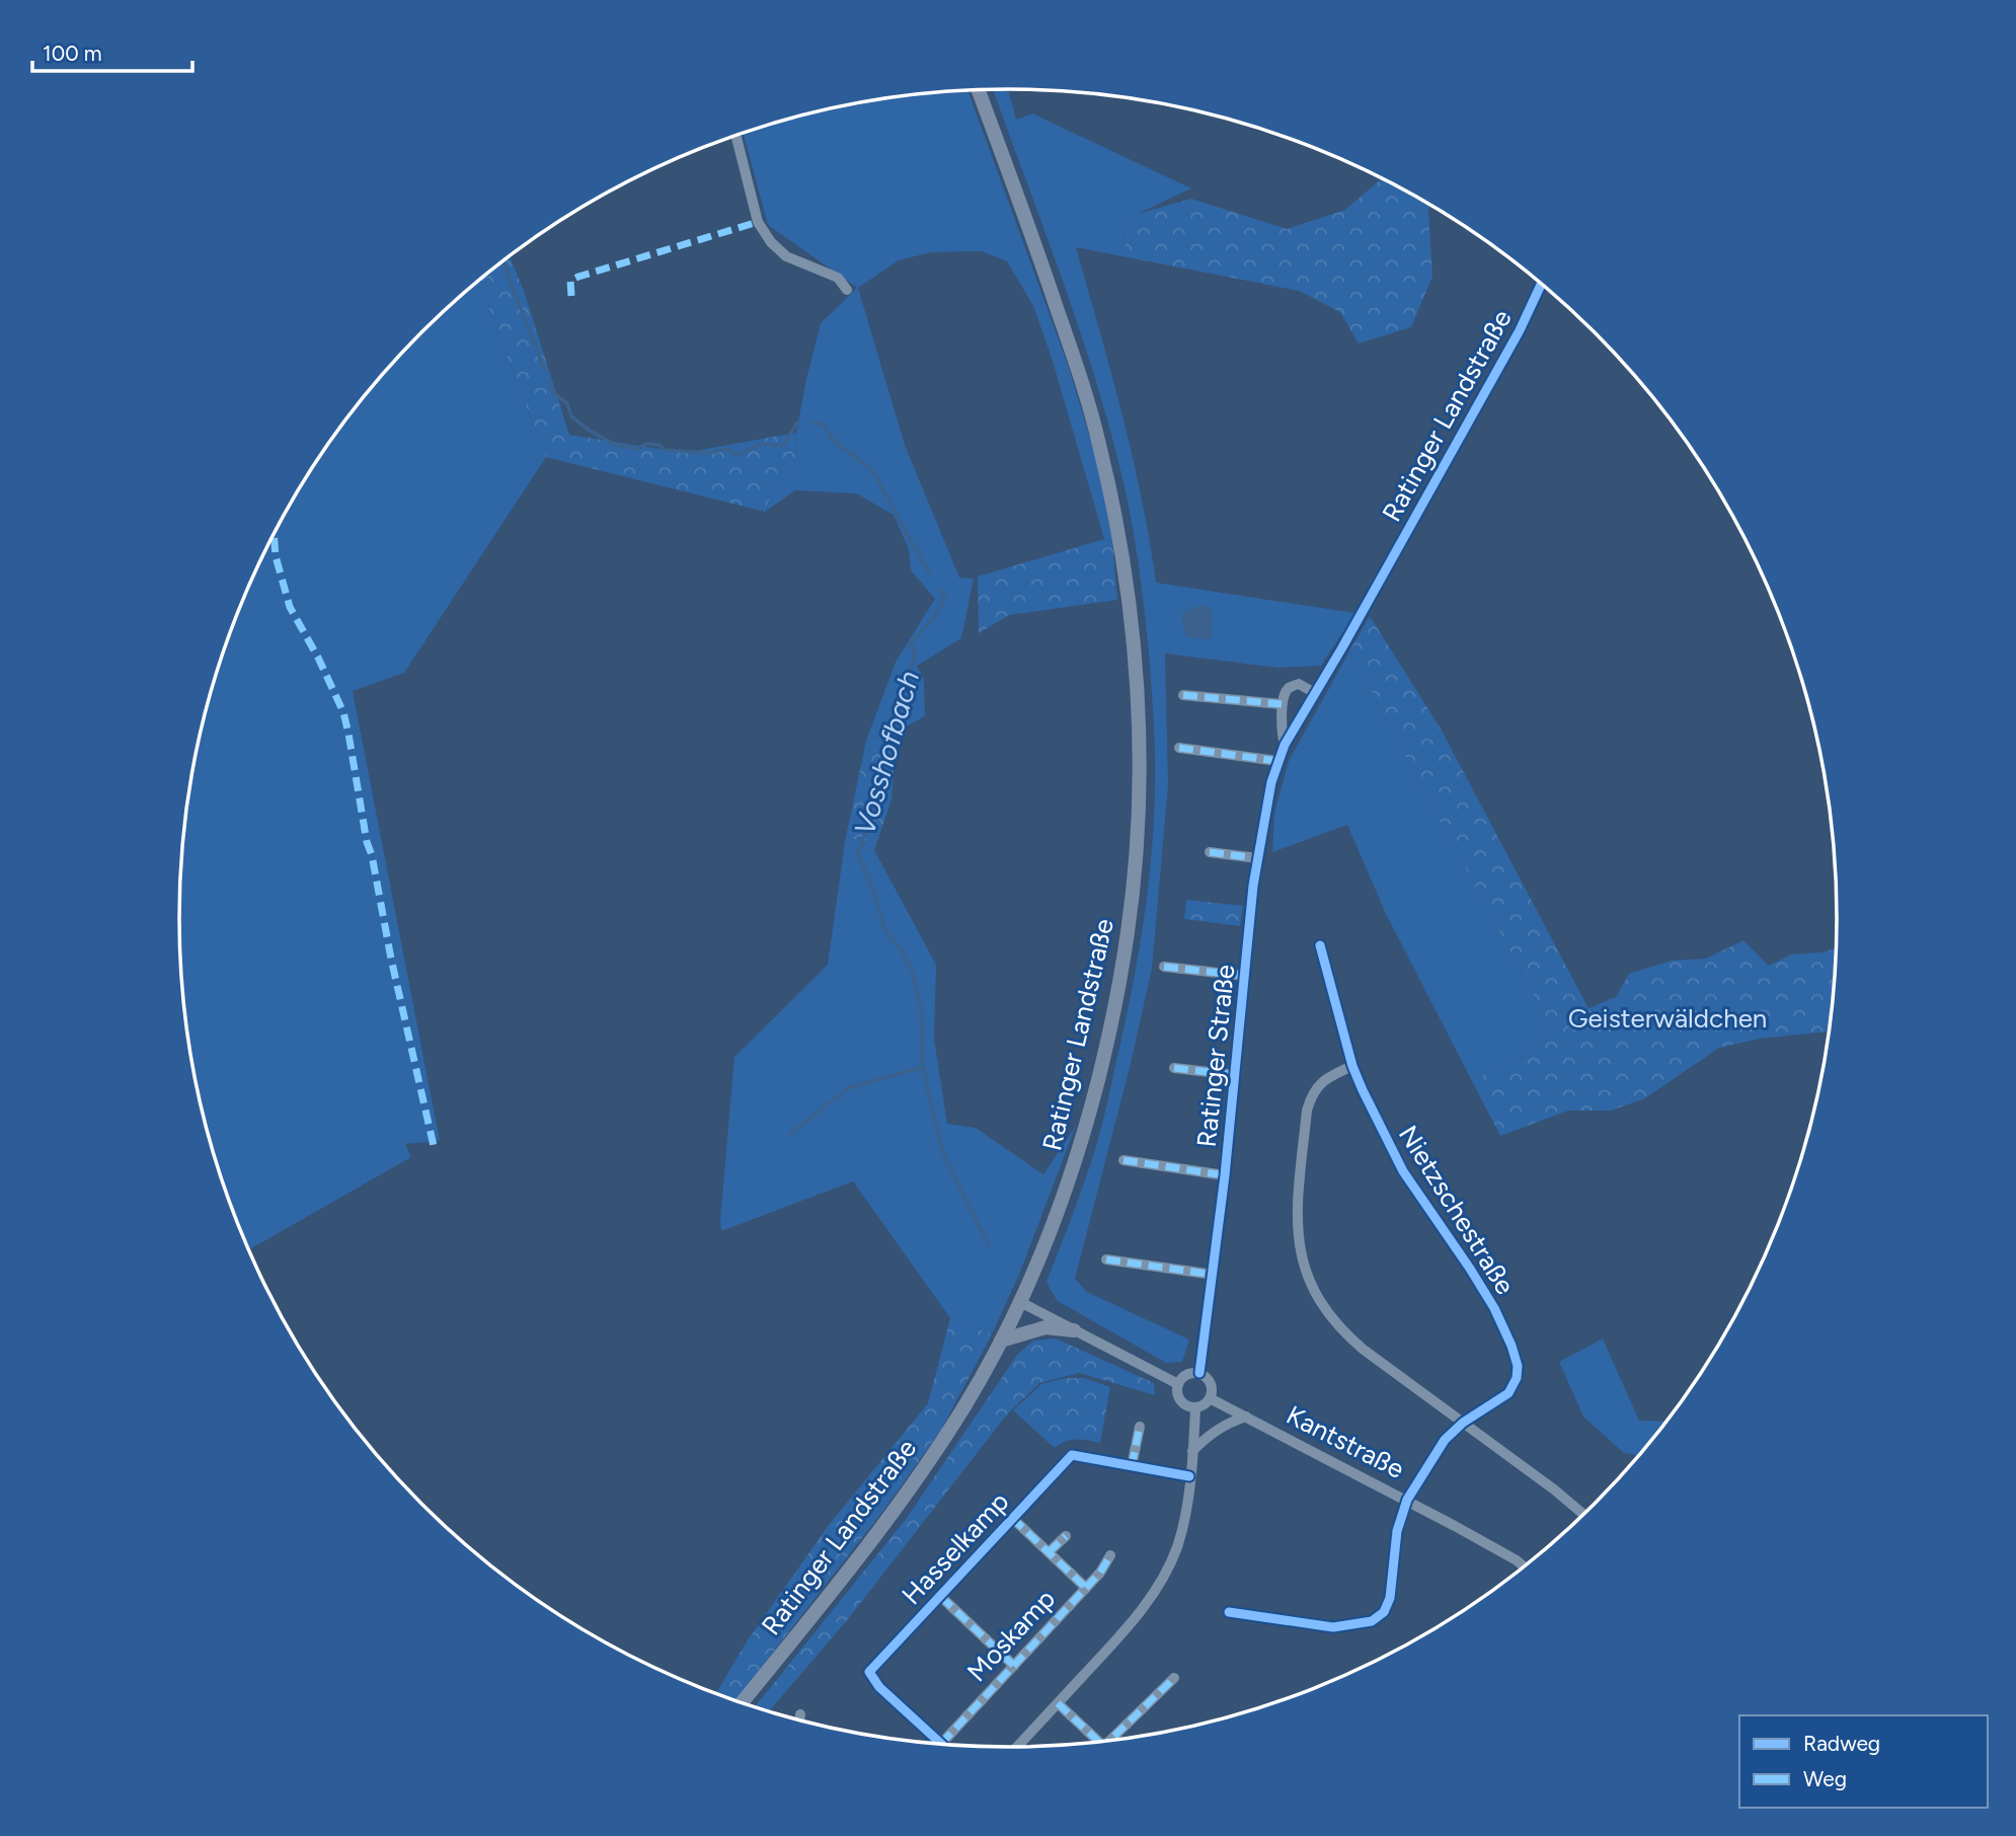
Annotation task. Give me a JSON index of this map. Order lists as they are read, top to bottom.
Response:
{
  "streets": {
    "main road": ["Ratinger Landstraße"],
    "street": [
      "Ratinger Straße",
      "Nietzschestraße",
      "Kantstraße",
      "Hasselkamp",
      "Moskamp"
    ]
  },
  "crossings": [
    ["Ratinger Landstraße", "Ratinger Straße"],
    ["Ratinger Straße", "Kantstraße"],
    ["Nietzschestraße", "Kantstraße"],
    ["Hasselkamp", "Moskamp"]
  ],
  "water": ["Vosshofbach"],
  "parks": ["Geisterwäldchen"],
  "legend": ["Radweg", "Weg"],
  "scale_bar": "100 m"
}
